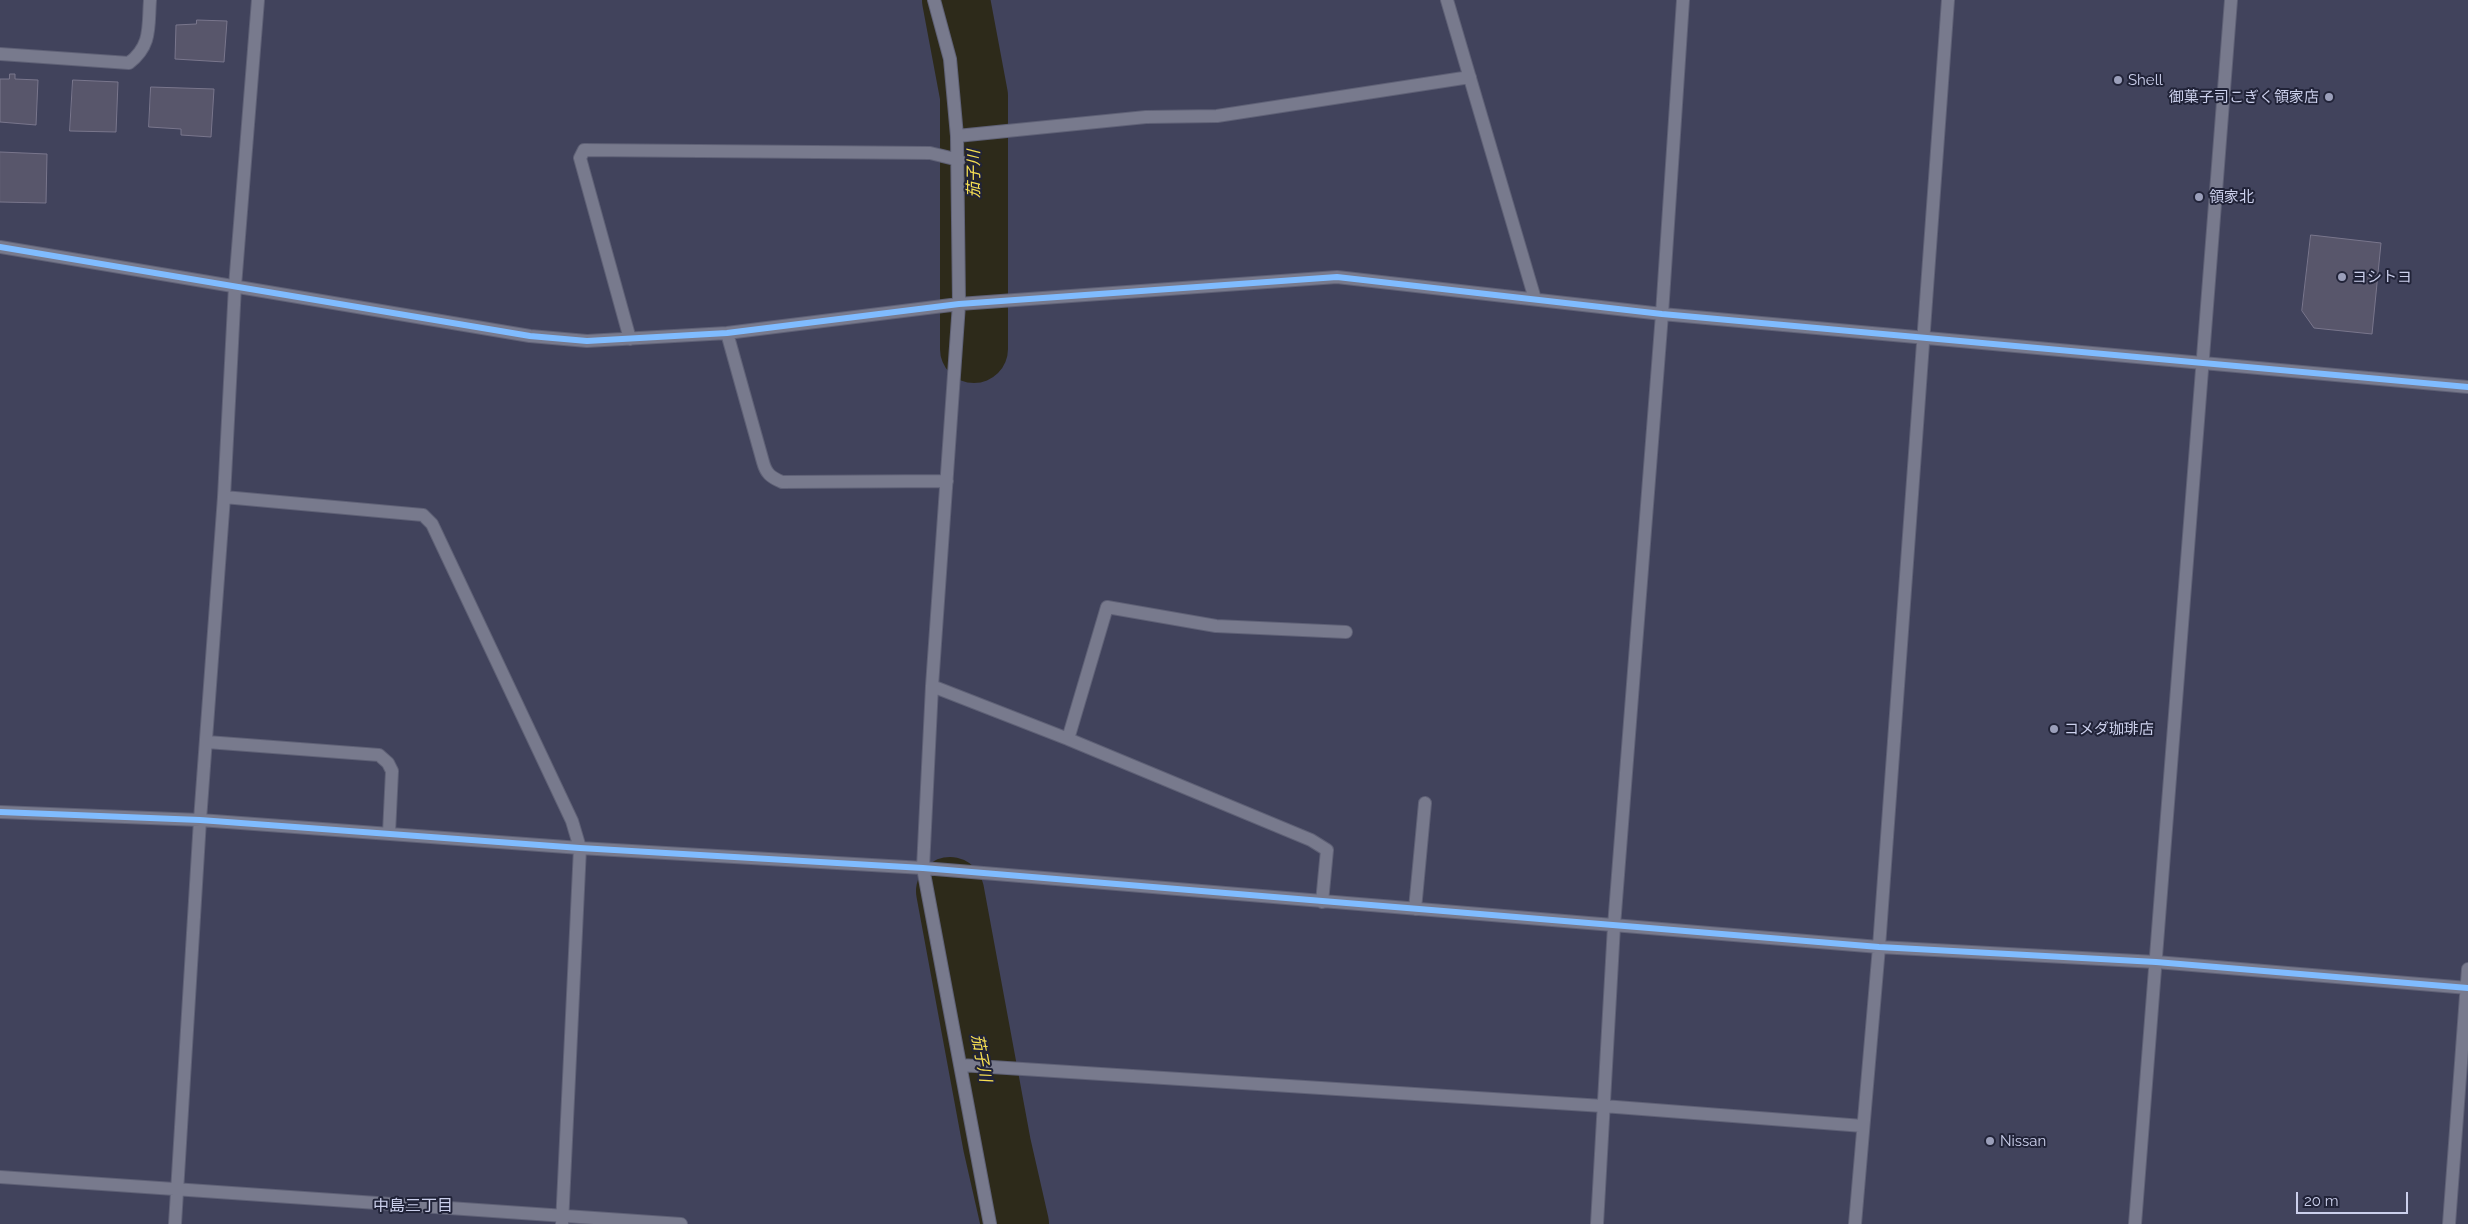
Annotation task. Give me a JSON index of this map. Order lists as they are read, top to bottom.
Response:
{
  "districts": ["中島三丁目"],
  "water": ["茄子川"],
  "places": [
    "Shell",
    "御菓子司こぎく領家店",
    "領家北",
    "ヨシトヨ",
    "コメダ珈琲店",
    "Nissan"
  ],
  "scale_bar": "20 m"
}
